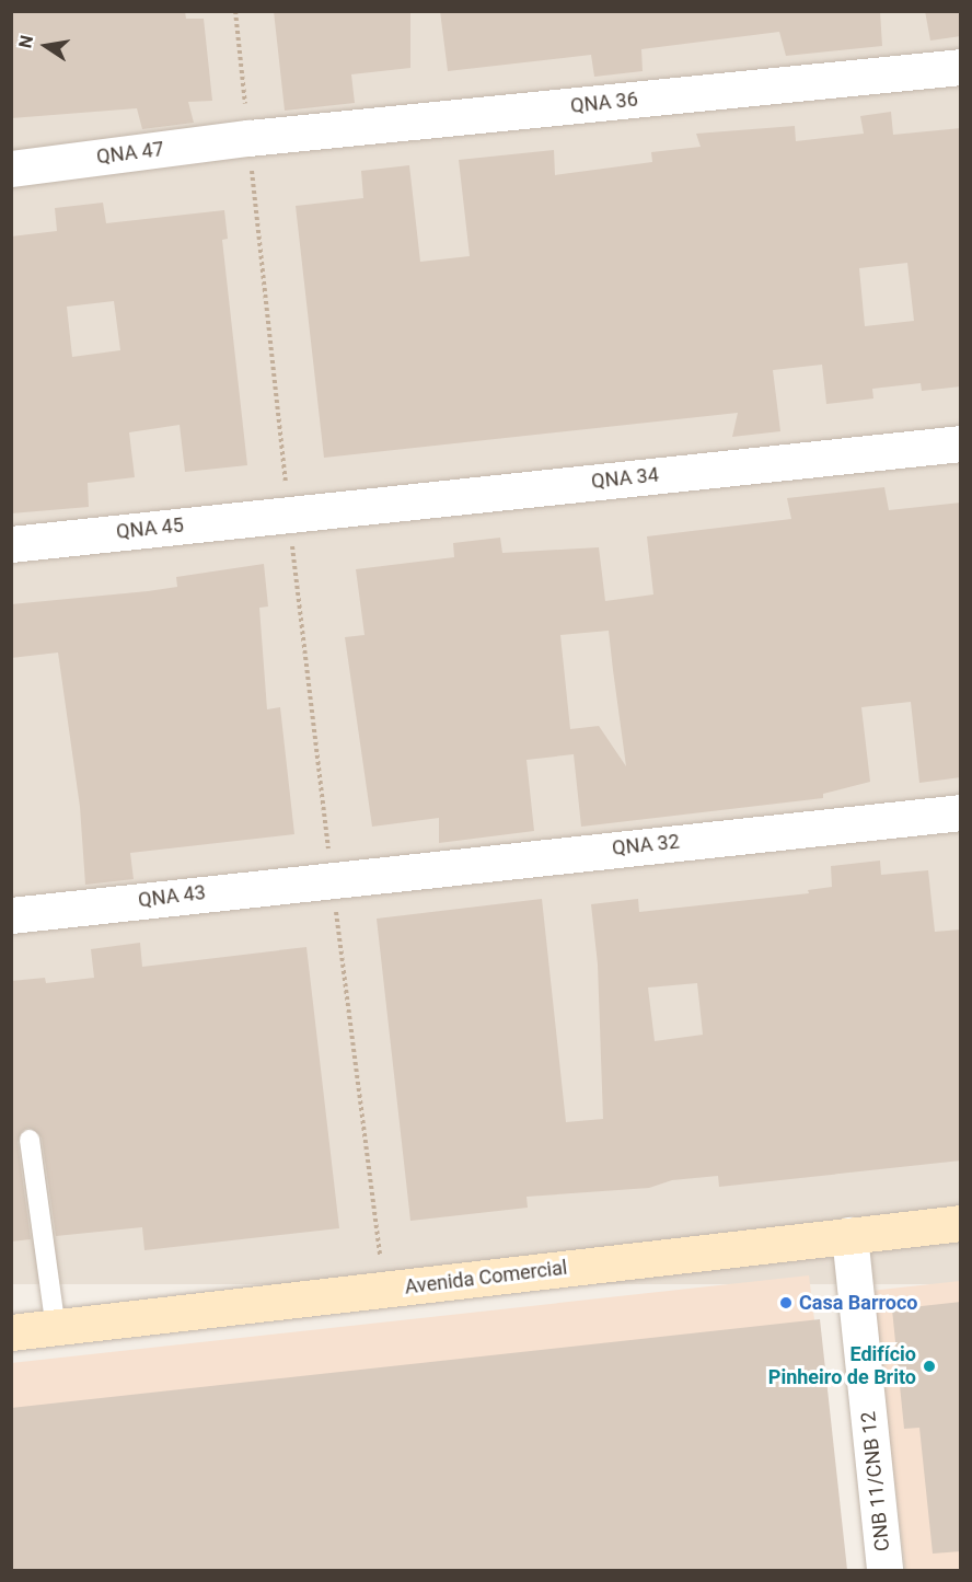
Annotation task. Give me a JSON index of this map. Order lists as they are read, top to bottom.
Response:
{
  "streets": {
    "main road": ["Avenida Comercial"],
    "street": [
      "QNA 36",
      "QNA 47",
      "QNA 34",
      "QNA 45",
      "QNA 32",
      "QNA 43",
      "CNB 11/CNB 12"
    ]
  },
  "crossings": [
    ["QNA 36", "QNA 47"],
    ["QNA 34", "QNA 45"],
    ["QNA 32", "QNA 43"],
    ["Avenida Comercial", "CNB 11/CNB 12"]
  ],
  "places": ["Casa Barroco", "Edifício Pinheiro de Brito"],
  "north": "left"
}
